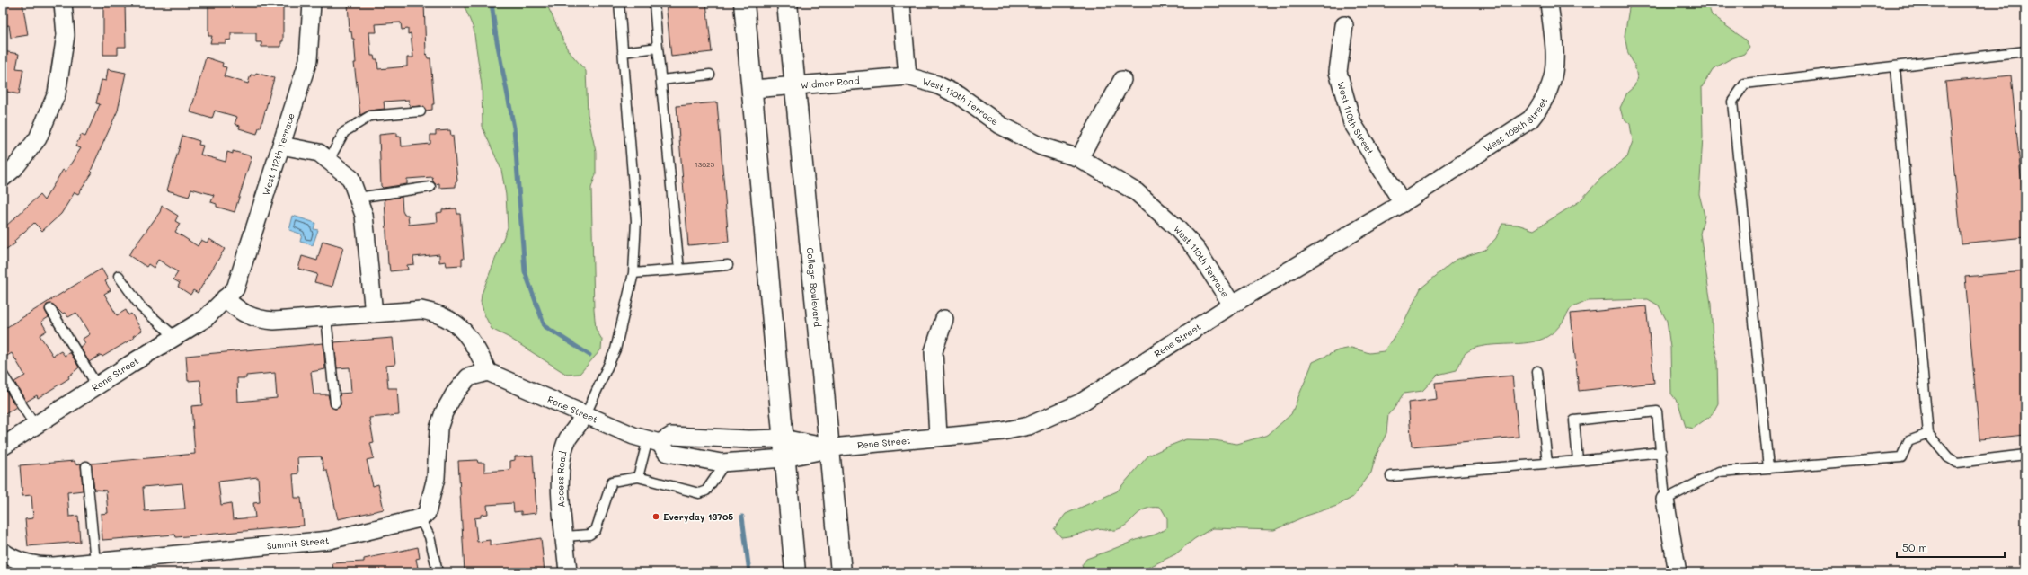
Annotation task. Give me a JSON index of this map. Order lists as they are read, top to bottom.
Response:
{
  "streets": {
    "main road": ["College Boulevard"],
    "street": [
      "Widmer Road",
      "West 110th Terrace",
      "West 110th Street",
      "West 109th Street",
      "West 112th Terrace",
      "Rene Street",
      "Access Road",
      "Summit Street"
    ]
  },
  "crossings": [
    ["Widmer Road", "West 110th Terrace"],
    ["Widmer Road", "College Boulevard"],
    ["West 110th Terrace", "Rene Street"],
    ["West 110th Street", "West 109th Street"],
    ["West 110th Street", "Rene Street"],
    ["West 109th Street", "Rene Street"],
    ["West 112th Terrace", "Rene Street"],
    ["College Boulevard", "Rene Street"],
    ["Rene Street", "Access Road"]
  ],
  "places": ["Everyday 13705"],
  "house_numbers": ["13825"],
  "scale_bar": "50 m"
}
